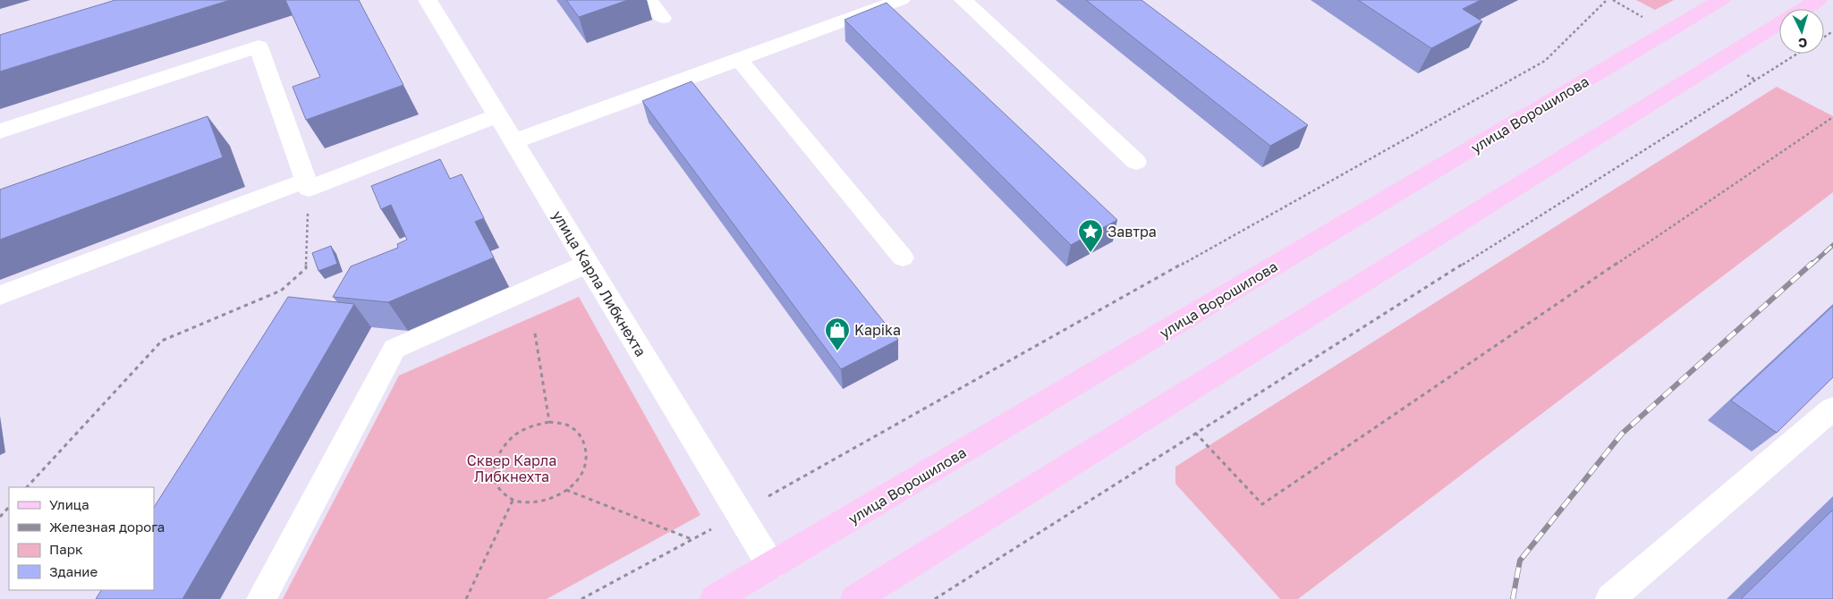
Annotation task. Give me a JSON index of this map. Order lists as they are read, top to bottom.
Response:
{
  "streets": {
    "main road": ["улица Ворошилова"],
    "street": ["улица Карла Либкнехта"]
  },
  "crossings": [
    ["улица Ворошилова", "улица Карла Либкнехта"]
  ],
  "parks": ["Сквер Карла Либкнехта"],
  "places": {
    "place": ["Завтра"],
    "shop": ["Kapika"]
  },
  "legend": [
    "Улица",
    "Железная дорога",
    "Парк",
    "Здание"
  ],
  "north": "bottom"
}
